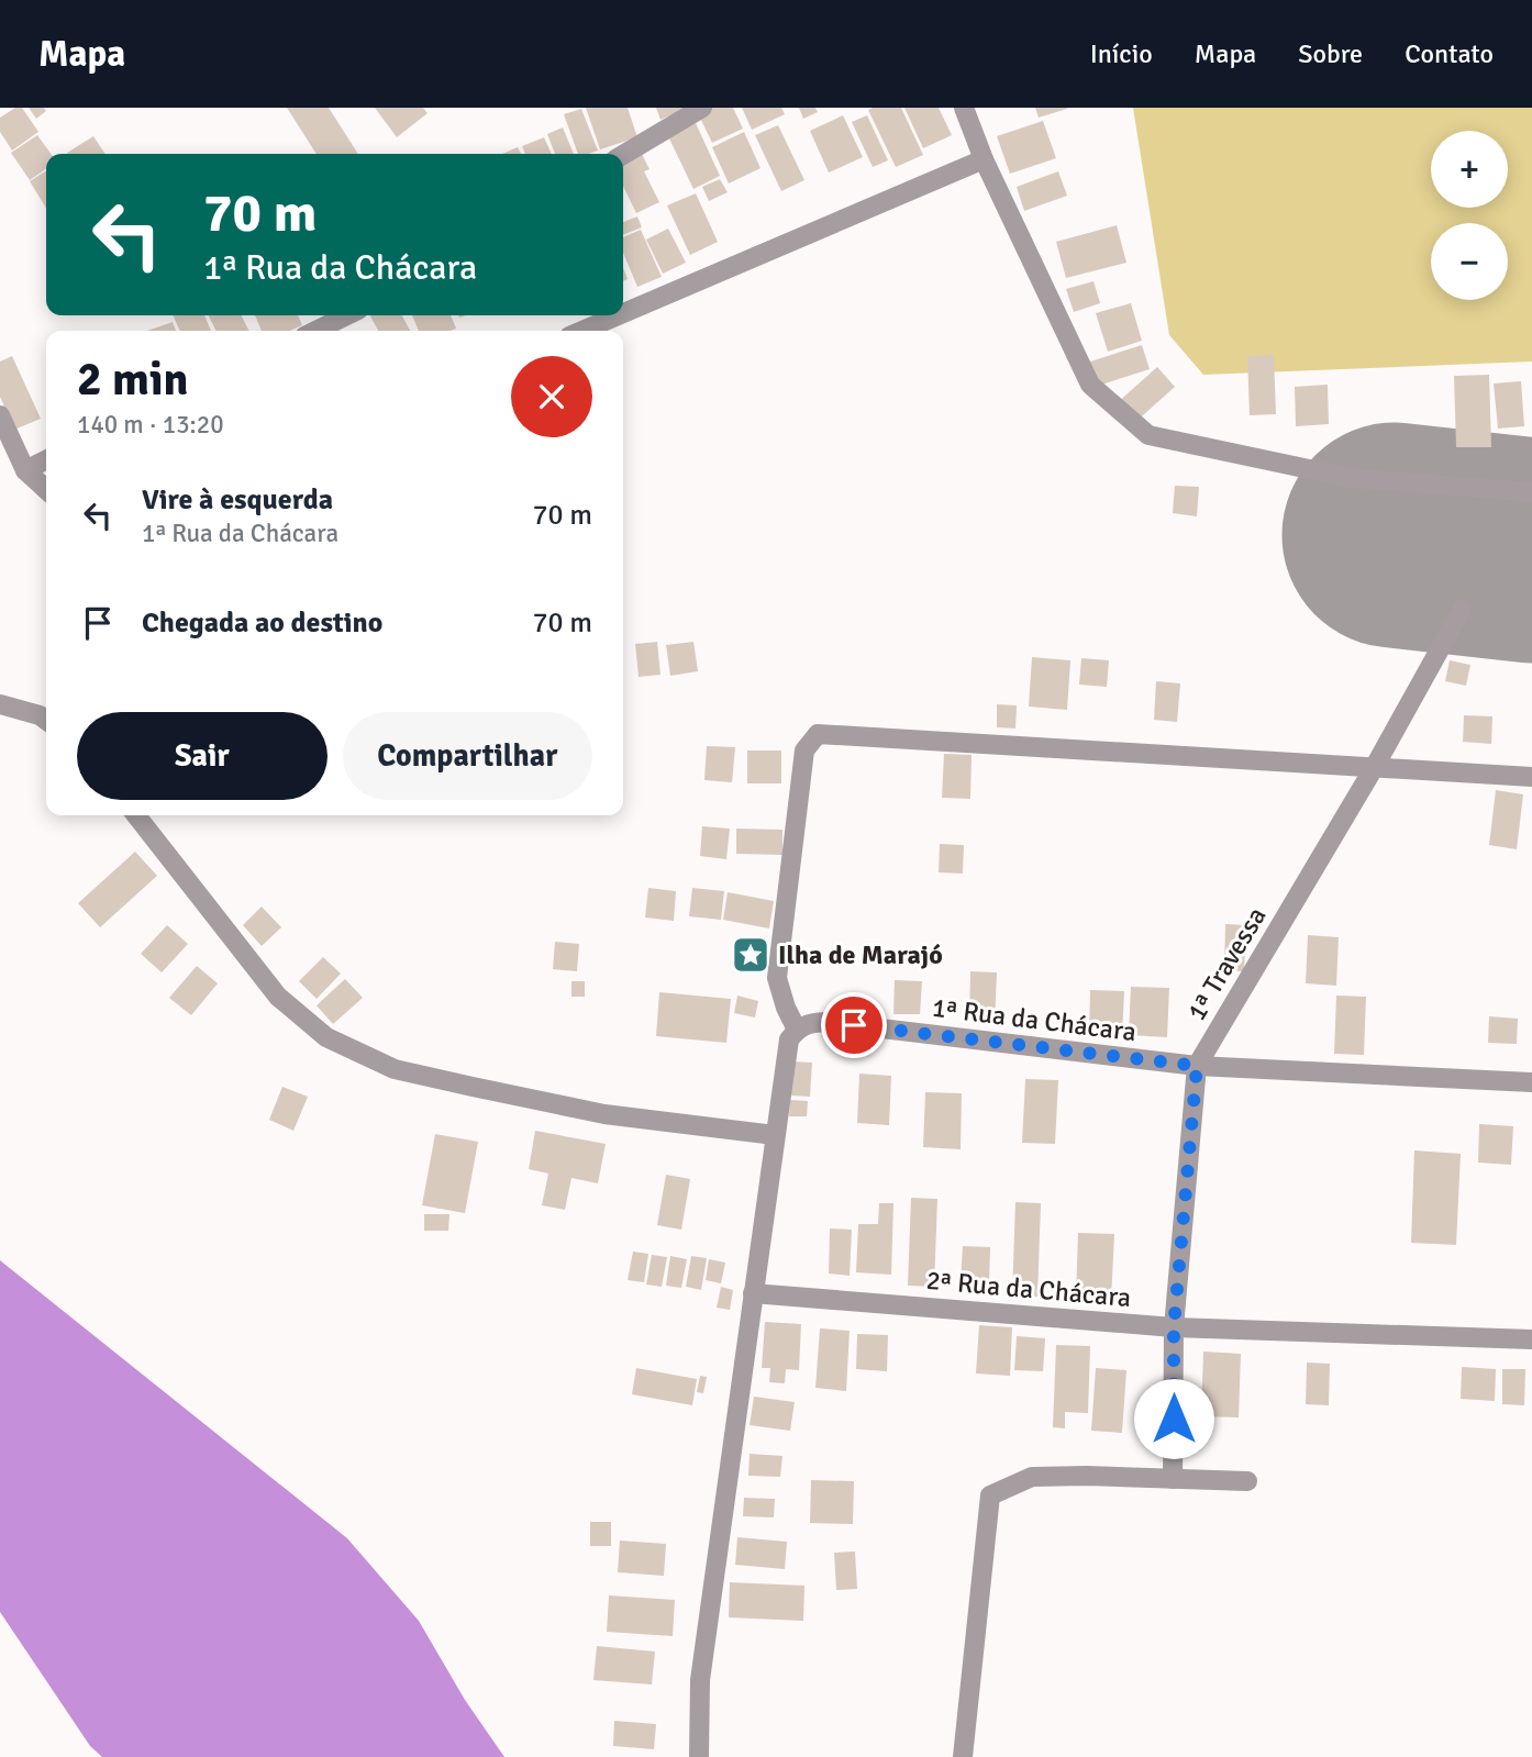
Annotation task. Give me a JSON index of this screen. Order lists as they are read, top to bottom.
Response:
{
  "streets": {
    "street": ["1ª Travessa", "1ª Rua da Chácara", "2ª Rua da Chácara"]
  },
  "crossings": [
    ["1ª Travessa", "1ª Rua da Chácara"],
    ["1ª Travessa", "2ª Rua da Chácara"]
  ],
  "places": {
    "place": ["Ilha de Marajó"]
  },
  "page": {
    "header": "Mapa",
    "nav": [
      "Início",
      "Mapa",
      "Sobre",
      "Contato"
    ],
    "map_buttons": ["+", "−"],
    "turn": ["70 m", "1ª Rua da Chácara"],
    "heading": ["2 min", "140 m · 13:20"],
    "list": [
      {
        "name": "Vire à esquerda",
        "note": "1ª Rua da Chácara",
        "value": "70 m"
      },
      {
        "name": "Chegada ao destino",
        "value": "70 m"
      }
    ],
    "buttons": ["Sair", "Compartilhar"]
  }
}
